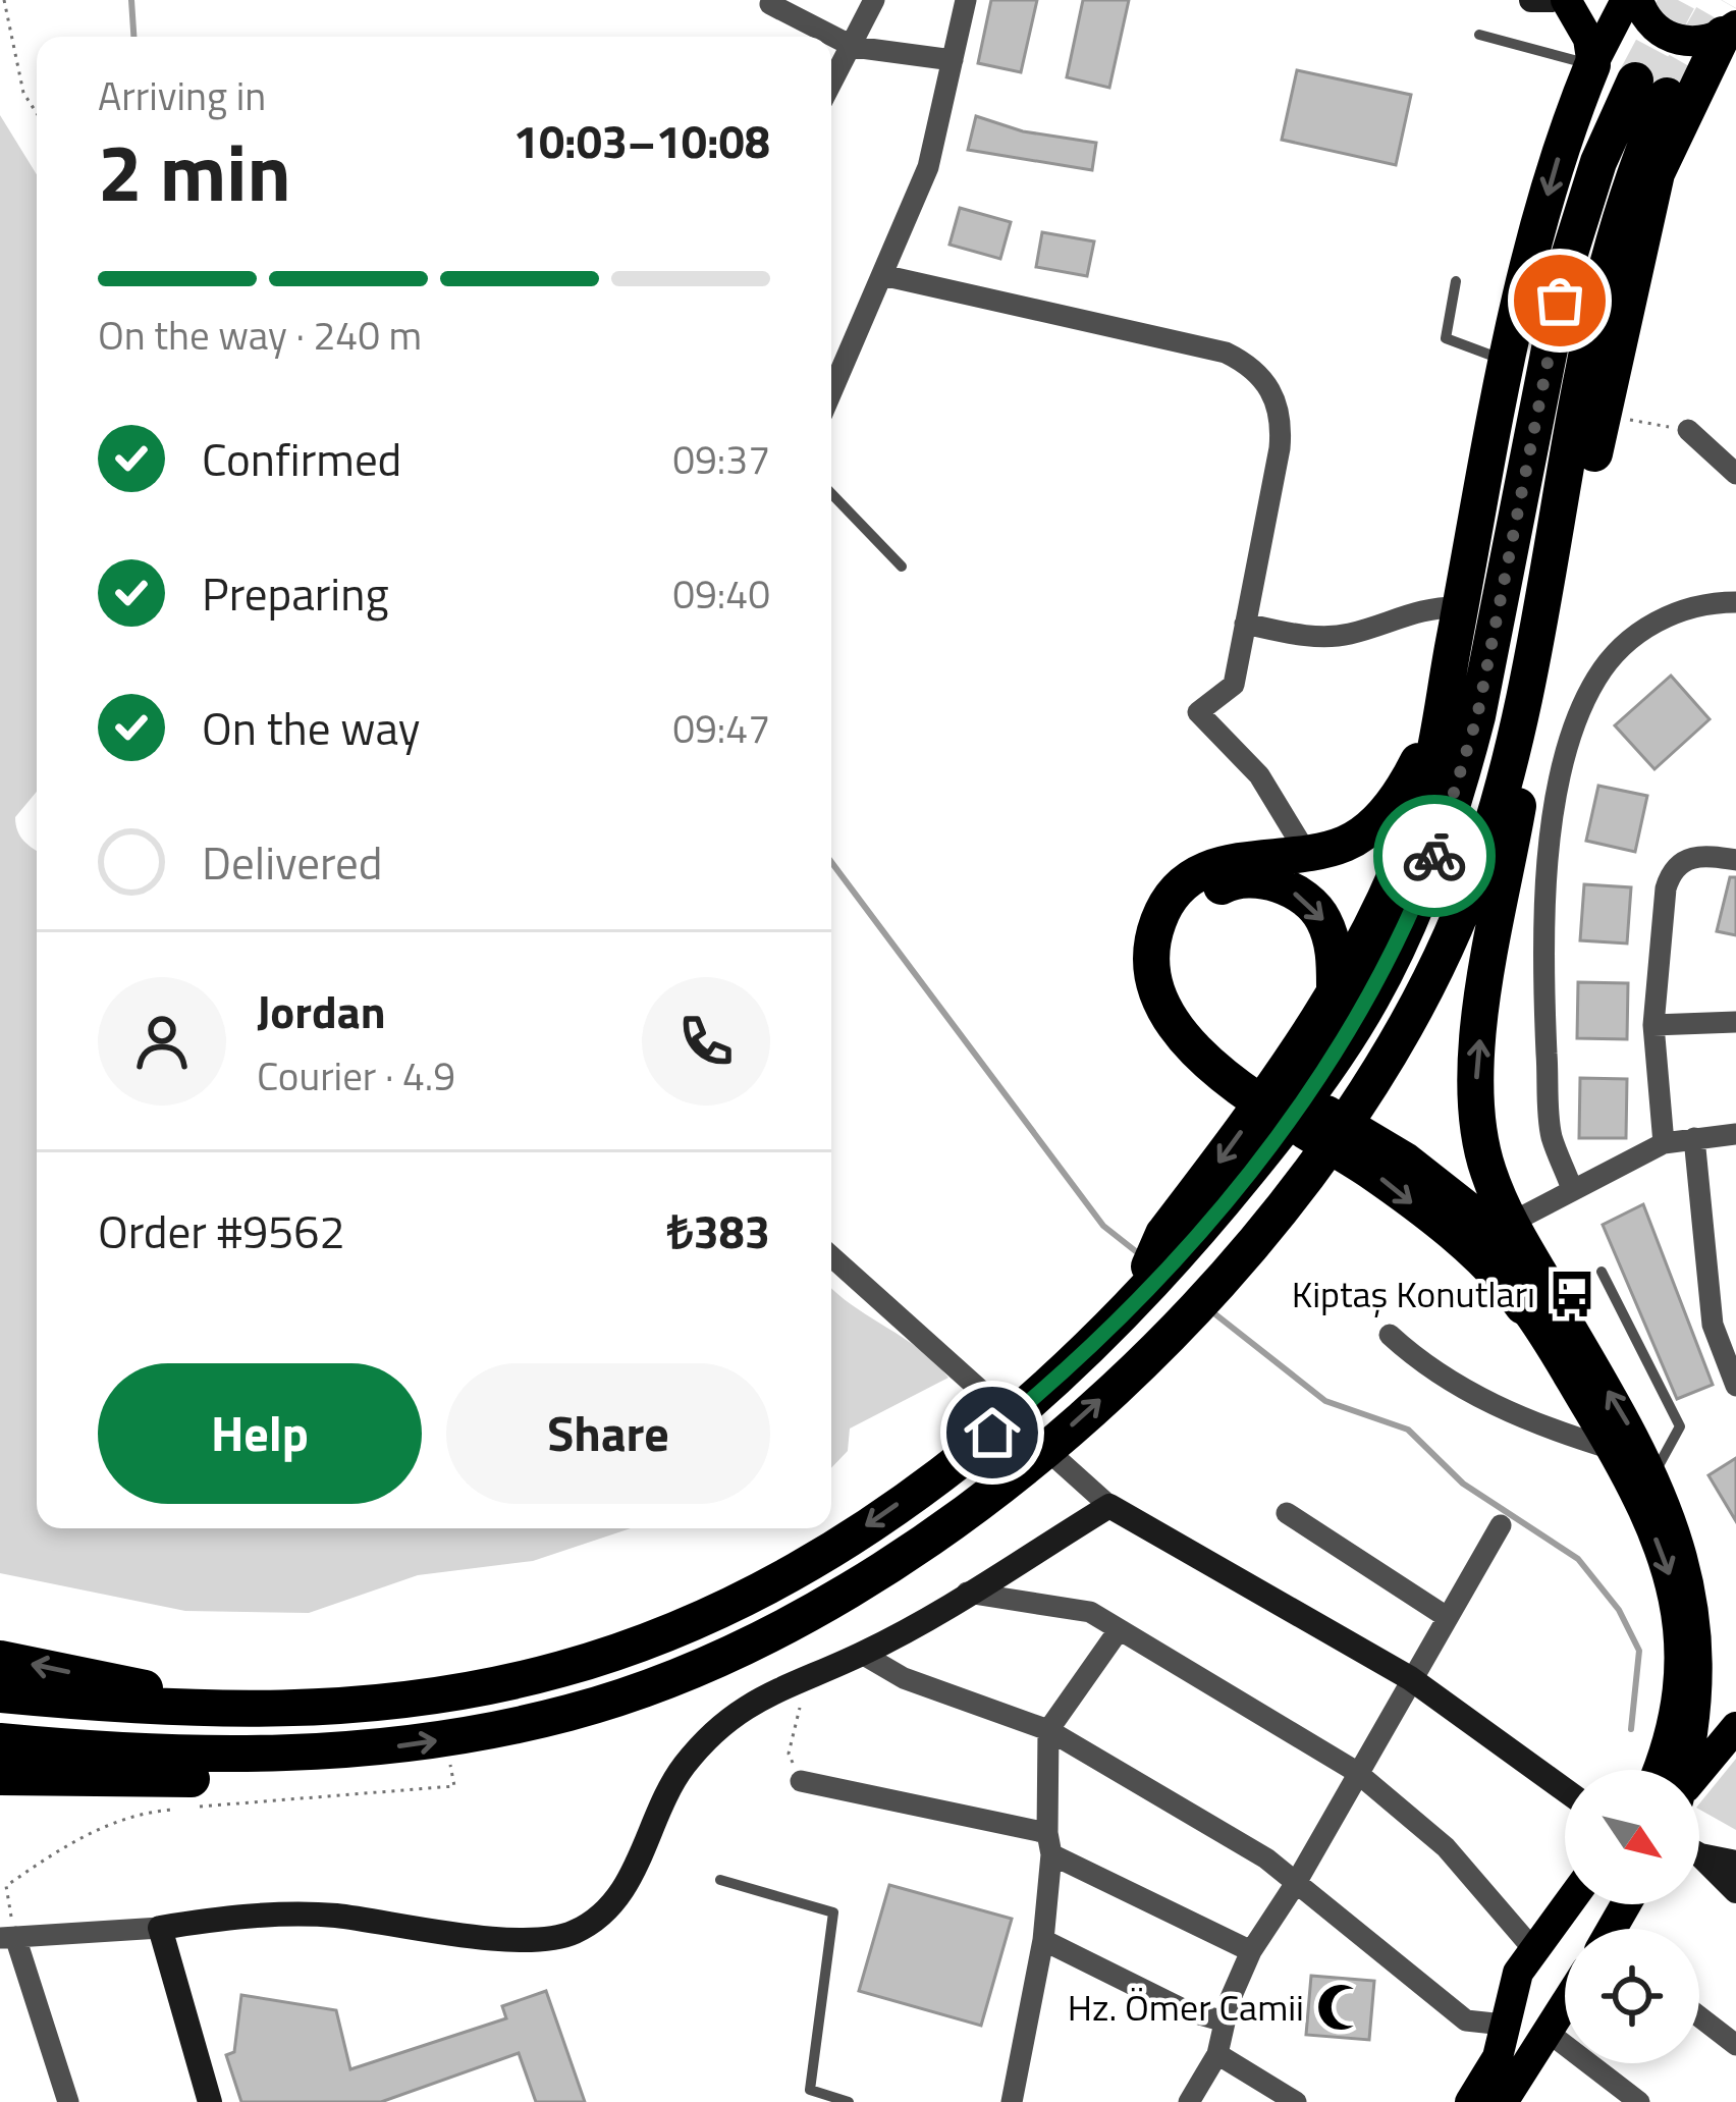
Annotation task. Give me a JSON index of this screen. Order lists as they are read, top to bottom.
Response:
{
  "places": {
    "bus stop": ["Kiptaş Konutları"],
    "mosque": ["Hz. Ömer Camii"]
  },
  "north": "bottom right",
  "page": {
    "heading": ["2 min", "Arriving in", "10:03–10:08"],
    "panel": [
      "Jordan",
      "Courier · 4.9",
      "Order #9562",
      "₺383"
    ],
    "bar": "On the way · 240 m",
    "list": [
      ["Confirmed", "09:37"],
      ["Preparing", "09:40"],
      ["On the way", "09:47"],
      "Delivered"
    ],
    "buttons": ["Help", "Share"]
  }
}
